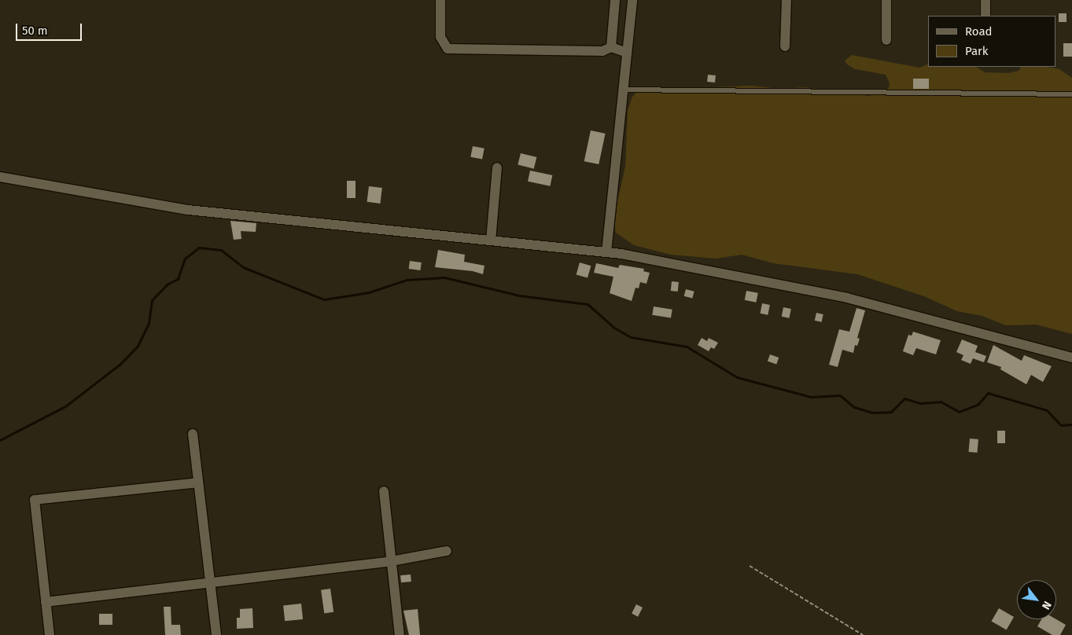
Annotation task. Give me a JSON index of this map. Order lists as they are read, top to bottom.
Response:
{
  "legend": ["Road", "Park"],
  "scale_bar": "50 m",
  "north": "bottom right"
}
